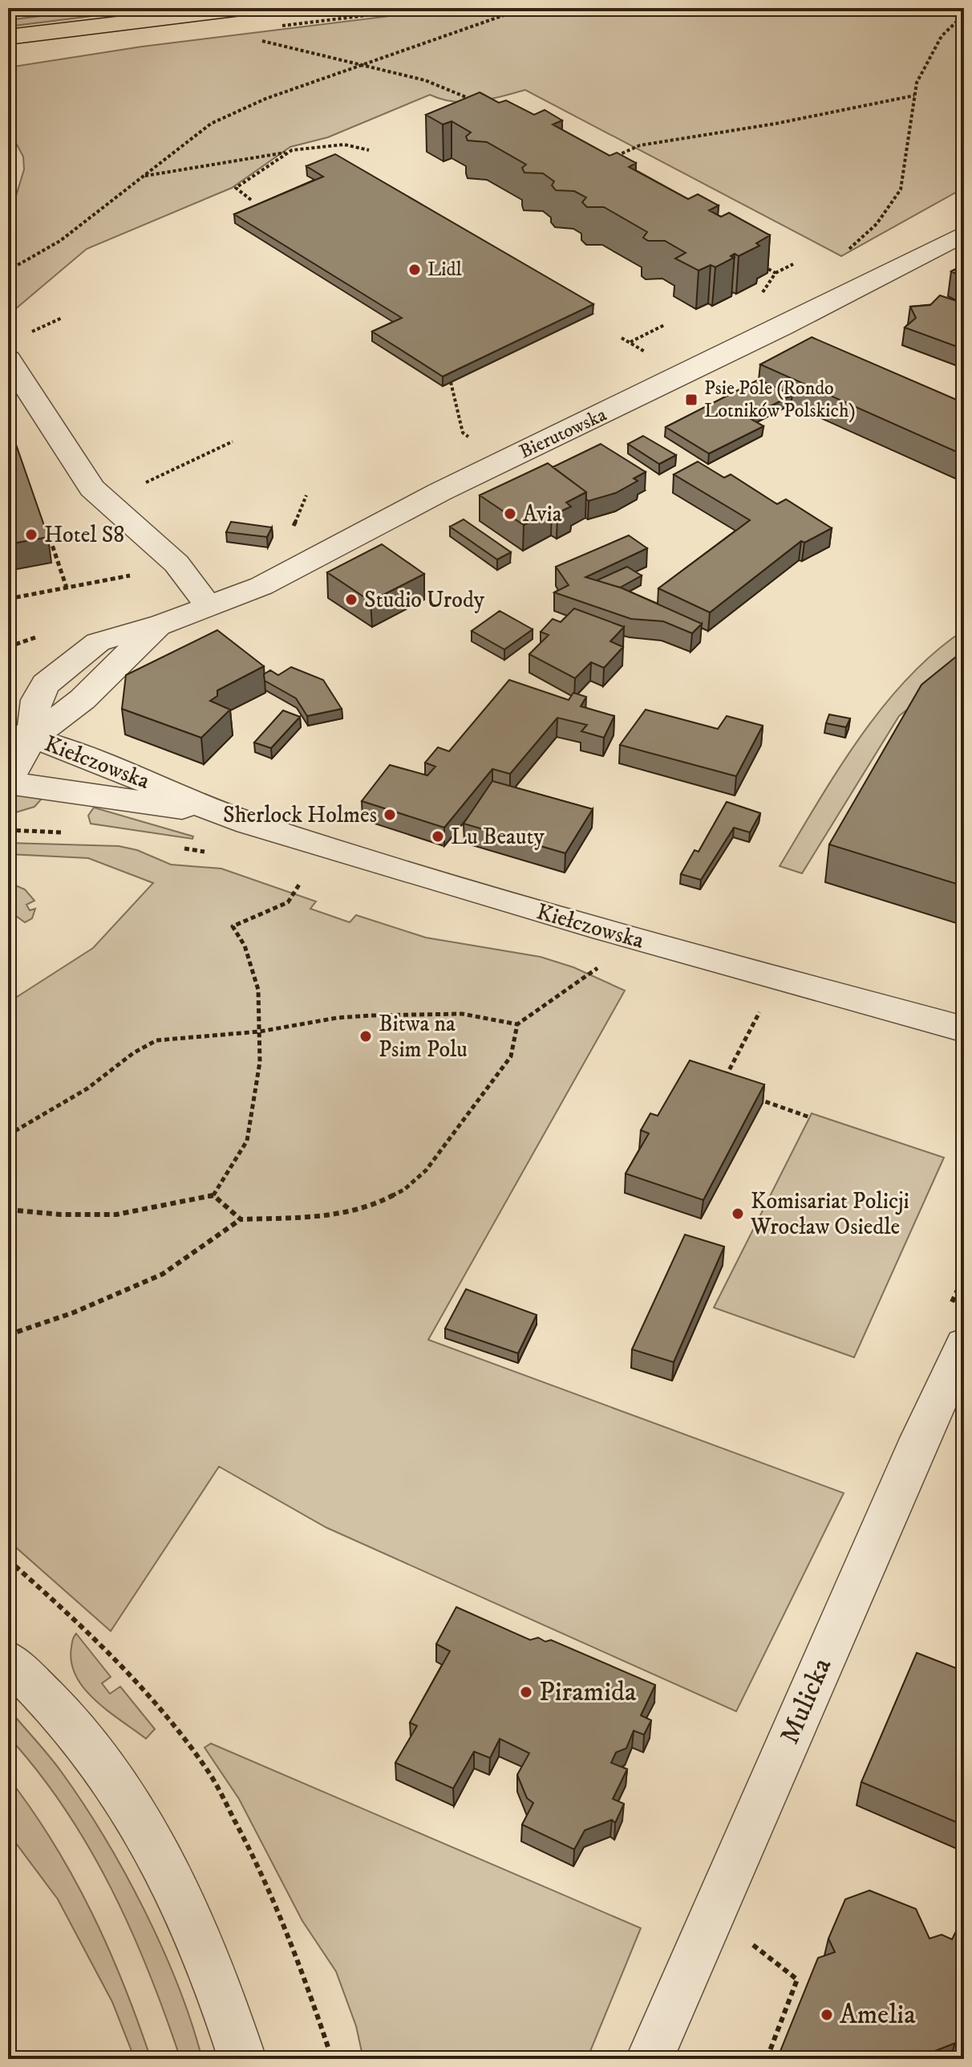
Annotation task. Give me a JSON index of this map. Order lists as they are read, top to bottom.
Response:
{
  "streets": {
    "street": ["Bierutowska", "Kiełczowska", "Mulicka"]
  },
  "crossings": [
    ["Bierutowska", "Kiełczowska"]
  ],
  "places": {
    "other": [
      "Lidl",
      "Avia",
      "Hotel S8",
      "Studio Urody",
      "Sherlock Holmes",
      "Lu Beauty",
      "Bitwa na Psim Polu",
      "Komisariat Policji Wrocław Osiedle",
      "Piramida",
      "Amelia"
    ],
    "transit": ["Psie Pole (Rondo Lotników Polskich)"]
  }
}
